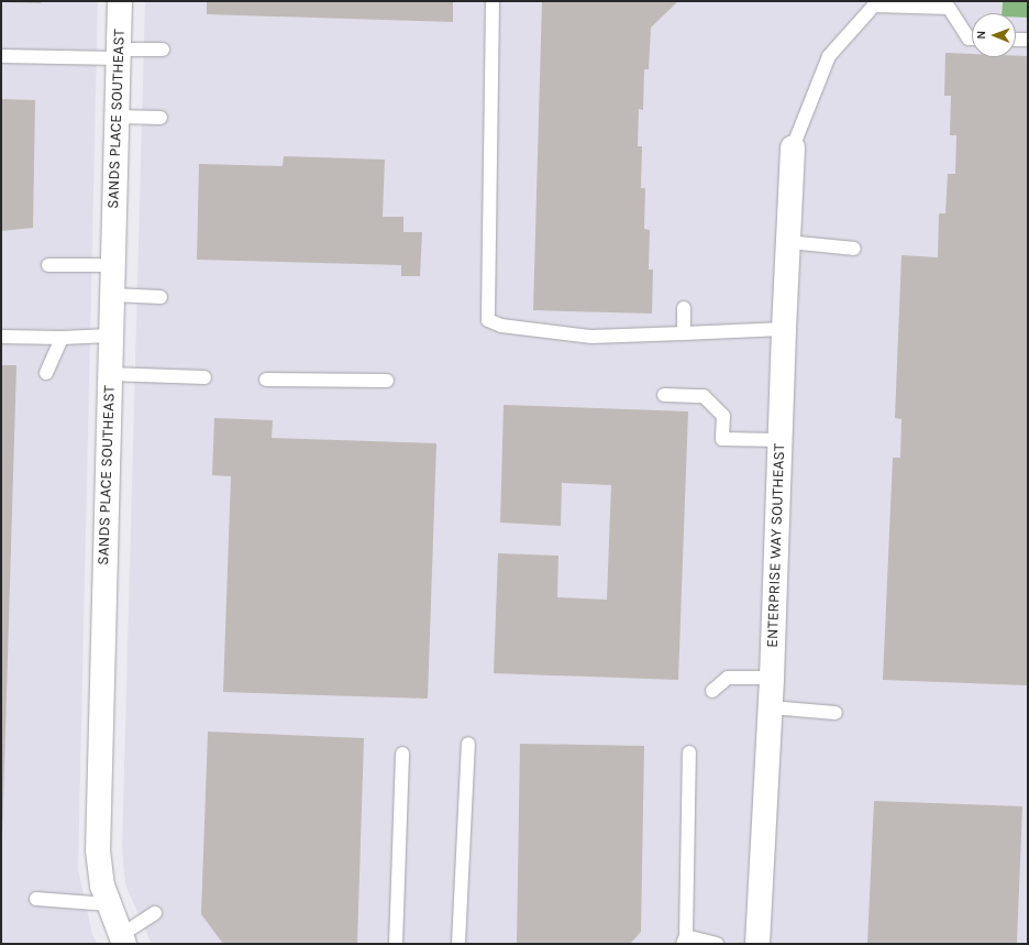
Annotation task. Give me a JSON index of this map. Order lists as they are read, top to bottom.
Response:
{
  "streets": {
    "street": ["SANDS PLACE SOUTHEAST", "ENTERPRISE WAY SOUTHEAST"]
  },
  "north": "left"
}
